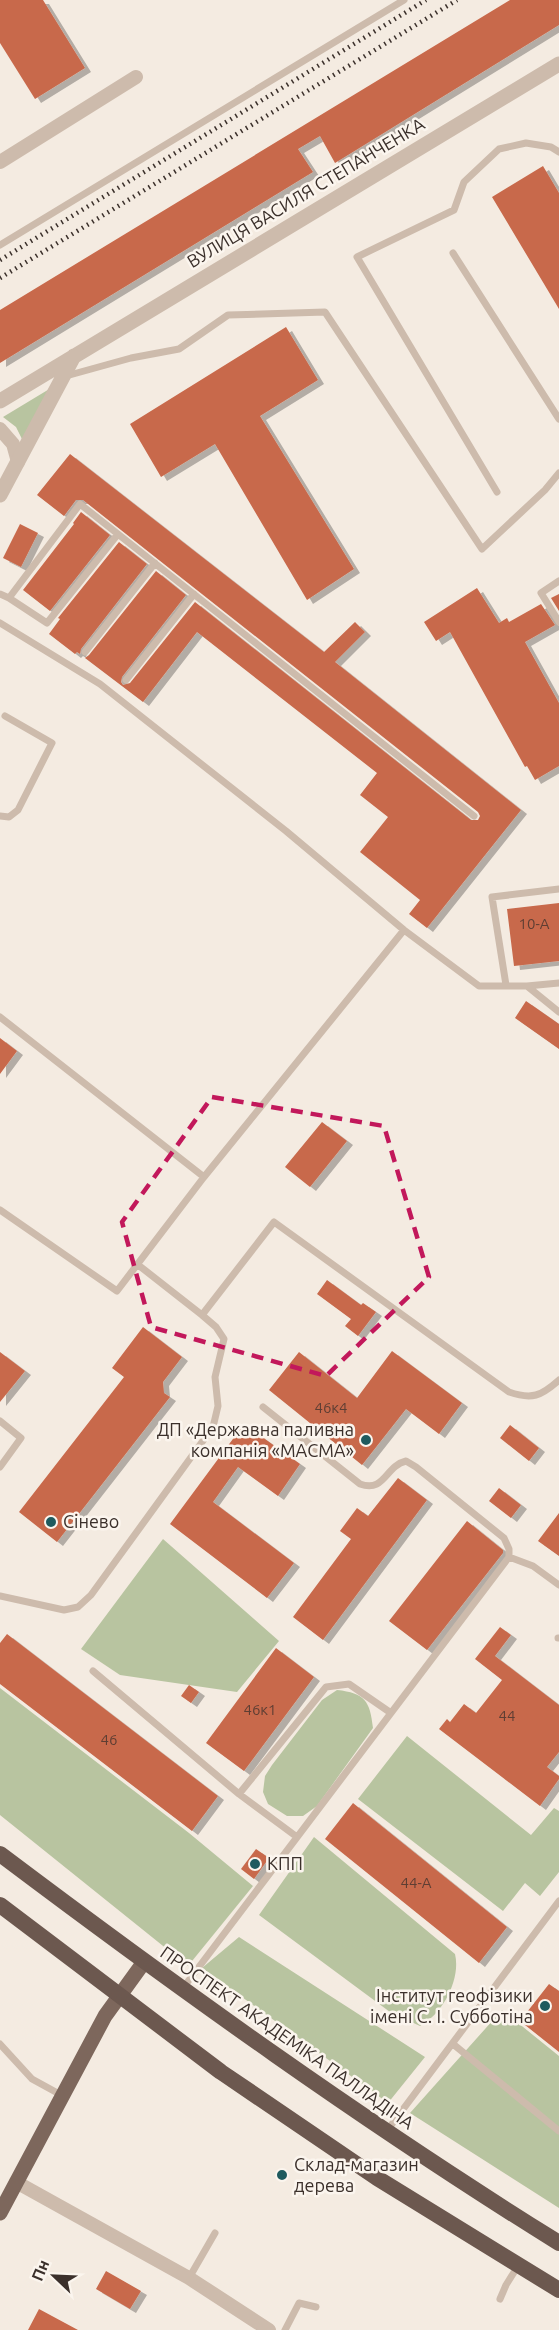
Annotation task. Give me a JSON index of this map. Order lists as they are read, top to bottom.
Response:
{
  "streets": {
    "highway": ["ПРОСПЕКТ АКАДЕМІКА ПАЛЛАДІНА"],
    "street": ["ВУЛИЦЯ ВАСИЛЯ СТЕПАНЧЕНКА"]
  },
  "places": [
    "ДП «Державна паливна компанія «МАСМА»",
    "Сінево",
    "КПП",
    "Інститут геофізики імені С. І. Субботіна",
    "Склад-магазин дерева"
  ],
  "house_numbers": [
    "10-А",
    "46к4",
    "46к1",
    "44",
    "46",
    "44-А"
  ],
  "north": "top left"
}
